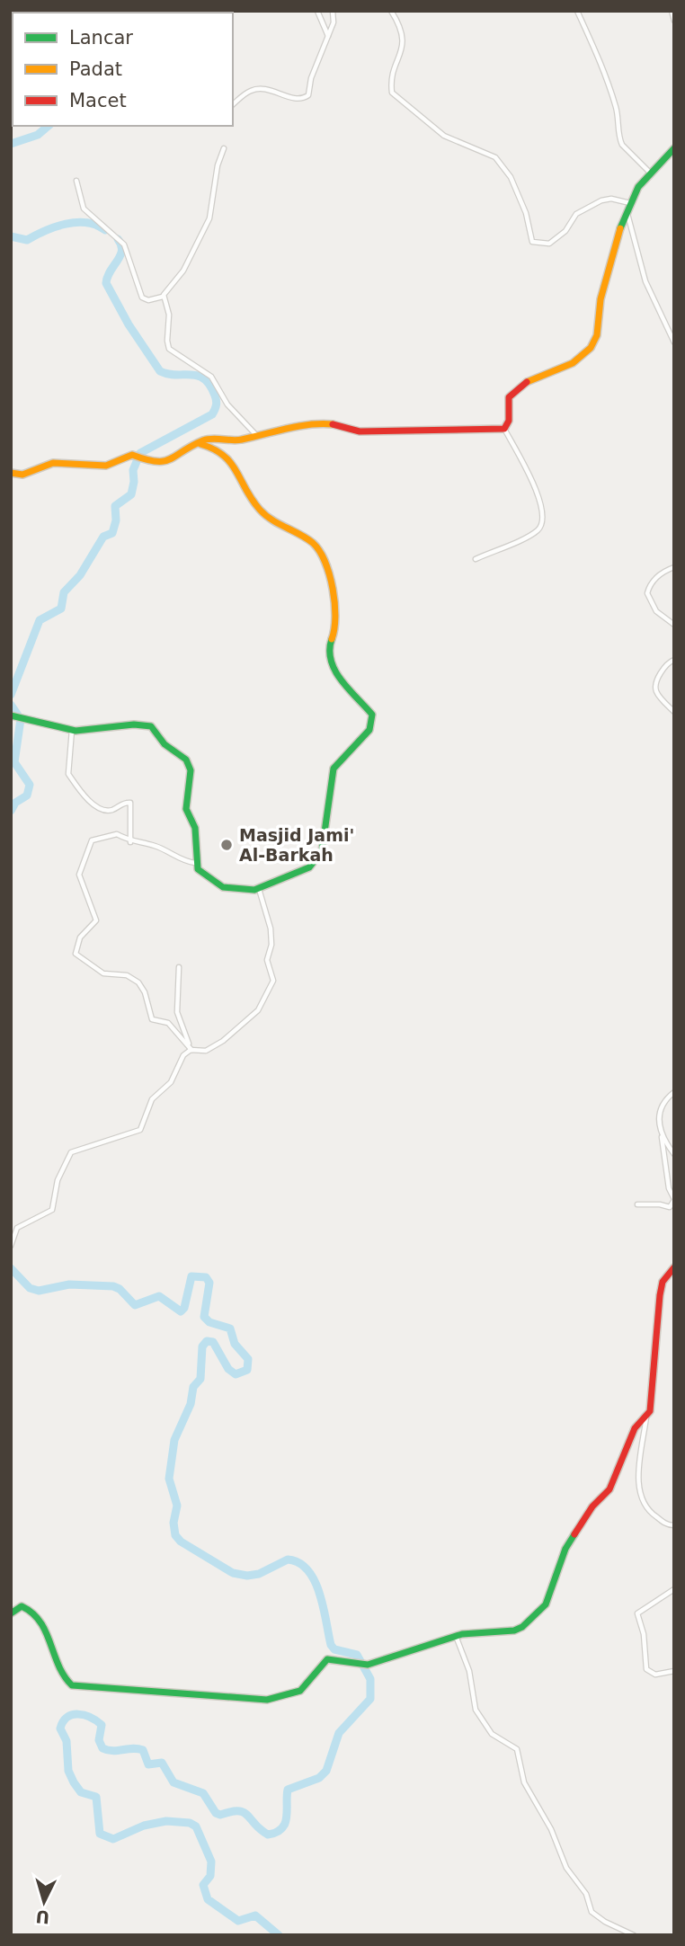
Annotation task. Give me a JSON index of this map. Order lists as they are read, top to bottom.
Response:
{
  "places": ["Masjid Jami' Al-Barkah"],
  "legend": ["Lancar", "Padat", "Macet"],
  "north": "bottom"
}
